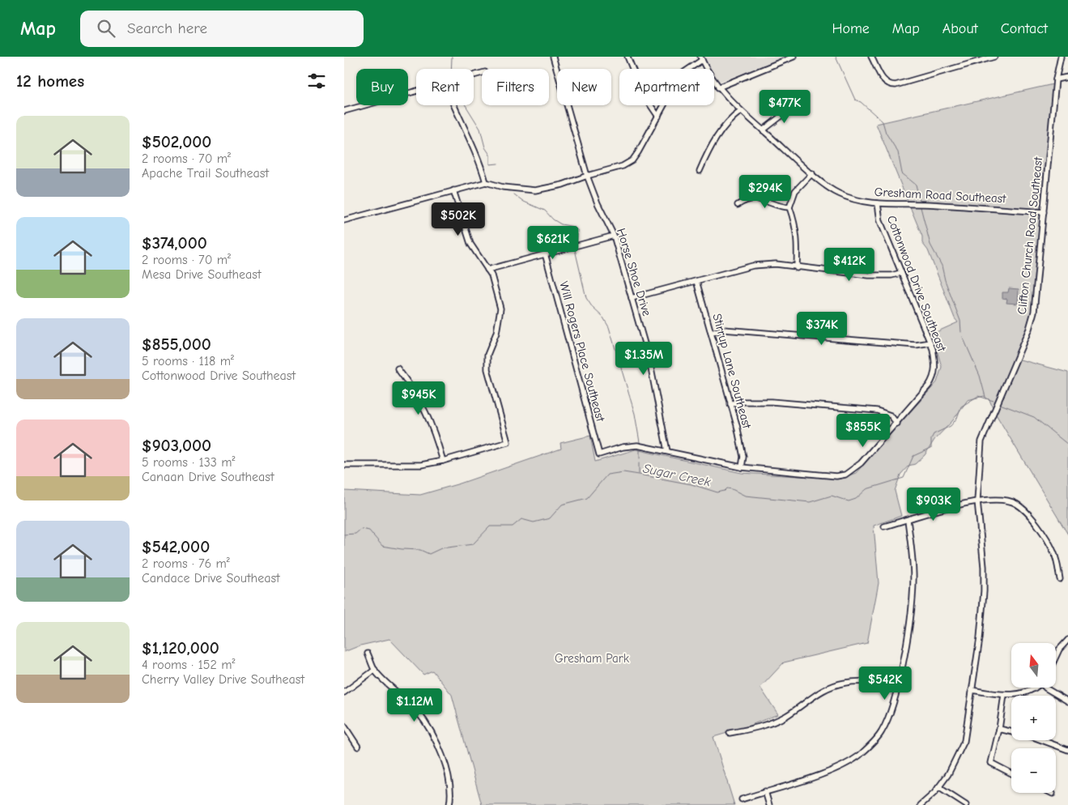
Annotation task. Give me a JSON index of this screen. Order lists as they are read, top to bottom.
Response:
{
  "streets": {
    "street": [
      "Gresham Road Southeast",
      "Clifton Church Road Southeast",
      "Horse Shoe Drive",
      "Cottonwood Drive Southeast",
      "Will Rogers Place Southeast",
      "Stirrup Lane Southeast"
    ]
  },
  "crossings": [
    ["Gresham Road Southeast", "Clifton Church Road Southeast"],
    ["Gresham Road Southeast", "Cottonwood Drive Southeast"],
    ["Horse Shoe Drive", "Cottonwood Drive Southeast"],
    ["Cottonwood Drive Southeast", "Will Rogers Place Southeast"],
    ["Cottonwood Drive Southeast", "Stirrup Lane Southeast"]
  ],
  "water": ["Sugar Creek"],
  "parks": ["Gresham Park"],
  "north": "top",
  "page": {
    "header": "Map",
    "search": "Search here",
    "nav": [
      "Home",
      "Map",
      "About",
      "Contact"
    ],
    "heading": "12 homes",
    "chip": [
      "Buy",
      "Rent",
      "Filters",
      "New",
      "Apartment"
    ],
    "price": [
      "$477K",
      "$294K",
      "$502K",
      "$621K",
      "$412K",
      "$374K",
      "$1.35M",
      "$945K",
      "$855K",
      "$903K",
      "$542K",
      "$1.12M"
    ],
    "list": [
      {
        "name": "$502,000",
        "note": "2 rooms · 70 m² · Apache Trail Southeast"
      },
      {
        "name": "$374,000",
        "note": "2 rooms · 70 m² · Mesa Drive Southeast"
      },
      {
        "name": "$855,000",
        "note": "5 rooms · 118 m² · Cottonwood Drive Southeast"
      },
      {
        "name": "$903,000",
        "note": "5 rooms · 133 m² · Canaan Drive Southeast"
      },
      {
        "name": "$542,000",
        "note": "2 rooms · 76 m² · Candace Drive Southeast"
      },
      {
        "name": "$1,120,000",
        "note": "4 rooms · 152 m² · Cherry Valley Drive Southeast"
      }
    ],
    "map_buttons": ["+", "−"]
  }
}
